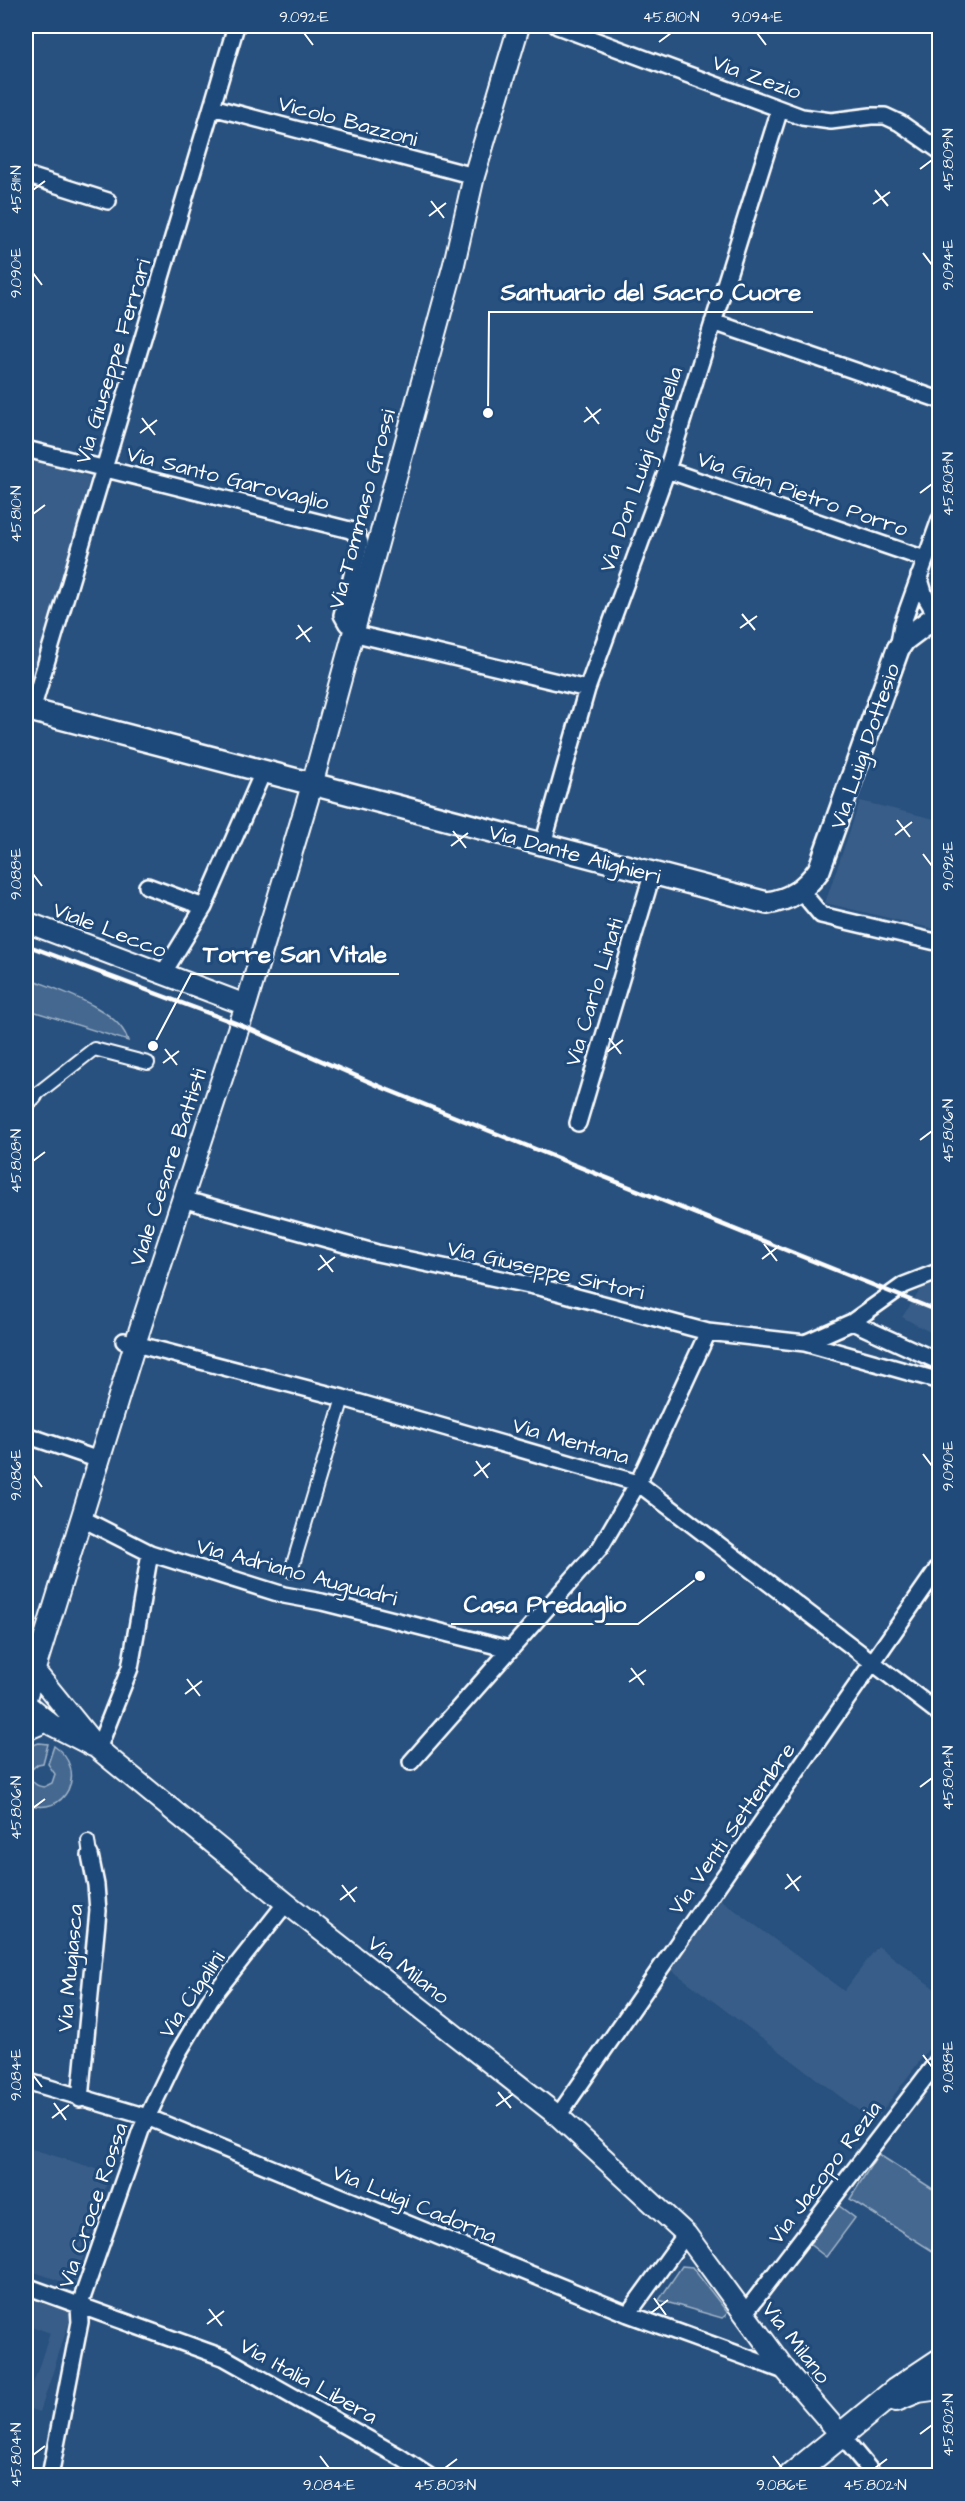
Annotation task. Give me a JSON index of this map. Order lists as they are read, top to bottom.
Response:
{
  "streets": {
    "main road": ["Via Luigi Dottesio", "Via Dante Alighieri"],
    "street": [
      "Via Zezio",
      "Vicolo Bazzoni",
      "Via Giuseppe Ferrari",
      "Via Don Luigi Guanella",
      "Via Santo Garovaglio",
      "Via Gian Pietro Porro",
      "Via Tommaso Grossi",
      "Viale Lecco",
      "Via Carlo Linati",
      "Viale Cesare Battisti",
      "Via Giuseppe Sirtori",
      "Via Mentana",
      "Via Adriano Auguadri",
      "Via Venti Settembre",
      "Via Mugiasca",
      "Via Milano",
      "Via Cigalini",
      "Via Jacopo Rezia",
      "Via Luigi Cadorna",
      "Via Croce Rossa",
      "Via Italia Libera"
    ]
  },
  "crossings": [
    ["Via Zezio", "Via Don Luigi Guanella"],
    ["Vicolo Bazzoni", "Via Giuseppe Ferrari"],
    ["Vicolo Bazzoni", "Via Tommaso Grossi"],
    ["Via Giuseppe Ferrari", "Via Santo Garovaglio"],
    ["Via Giuseppe Ferrari", "Via Dante Alighieri"],
    ["Via Don Luigi Guanella", "Via Gian Pietro Porro"],
    ["Via Don Luigi Guanella", "Via Dante Alighieri"],
    ["Via Santo Garovaglio", "Via Tommaso Grossi"],
    ["Via Tommaso Grossi", "Via Dante Alighieri"],
    ["Via Tommaso Grossi", "Viale Lecco"],
    ["Via Tommaso Grossi", "Viale Cesare Battisti"],
    ["Via Luigi Dottesio", "Via Dante Alighieri"],
    ["Via Dante Alighieri", "Via Carlo Linati"],
    ["Viale Lecco", "Viale Cesare Battisti"],
    ["Viale Cesare Battisti", "Via Giuseppe Sirtori"],
    ["Viale Cesare Battisti", "Via Mentana"],
    ["Viale Cesare Battisti", "Via Adriano Auguadri"],
    ["Viale Cesare Battisti", "Via Milano"],
    ["Via Mentana", "Via Venti Settembre"],
    ["Via Venti Settembre", "Via Milano"],
    ["Via Mugiasca", "Via Luigi Cadorna"],
    ["Via Milano", "Via Cigalini"],
    ["Via Milano", "Via Jacopo Rezia"],
    ["Via Milano", "Via Luigi Cadorna"],
    ["Via Cigalini", "Via Luigi Cadorna"],
    ["Via Cigalini", "Via Croce Rossa"],
    ["Via Luigi Cadorna", "Via Croce Rossa"],
    ["Via Croce Rossa", "Via Italia Libera"]
  ],
  "places": ["Santuario del Sacro Cuore", "Torre San Vitale", "Casa Predaglio"],
  "coordinates": [
    "9.092°E",
    "45.810°N",
    "9.094°E",
    "45.809°N",
    "45.811°N",
    "9.090°E",
    "45.808°N",
    "9.088°E",
    "45.806°N",
    "9.086°E",
    "45.804°N",
    "9.084°E",
    "45.802°N",
    "45.803°N"
  ]
}
